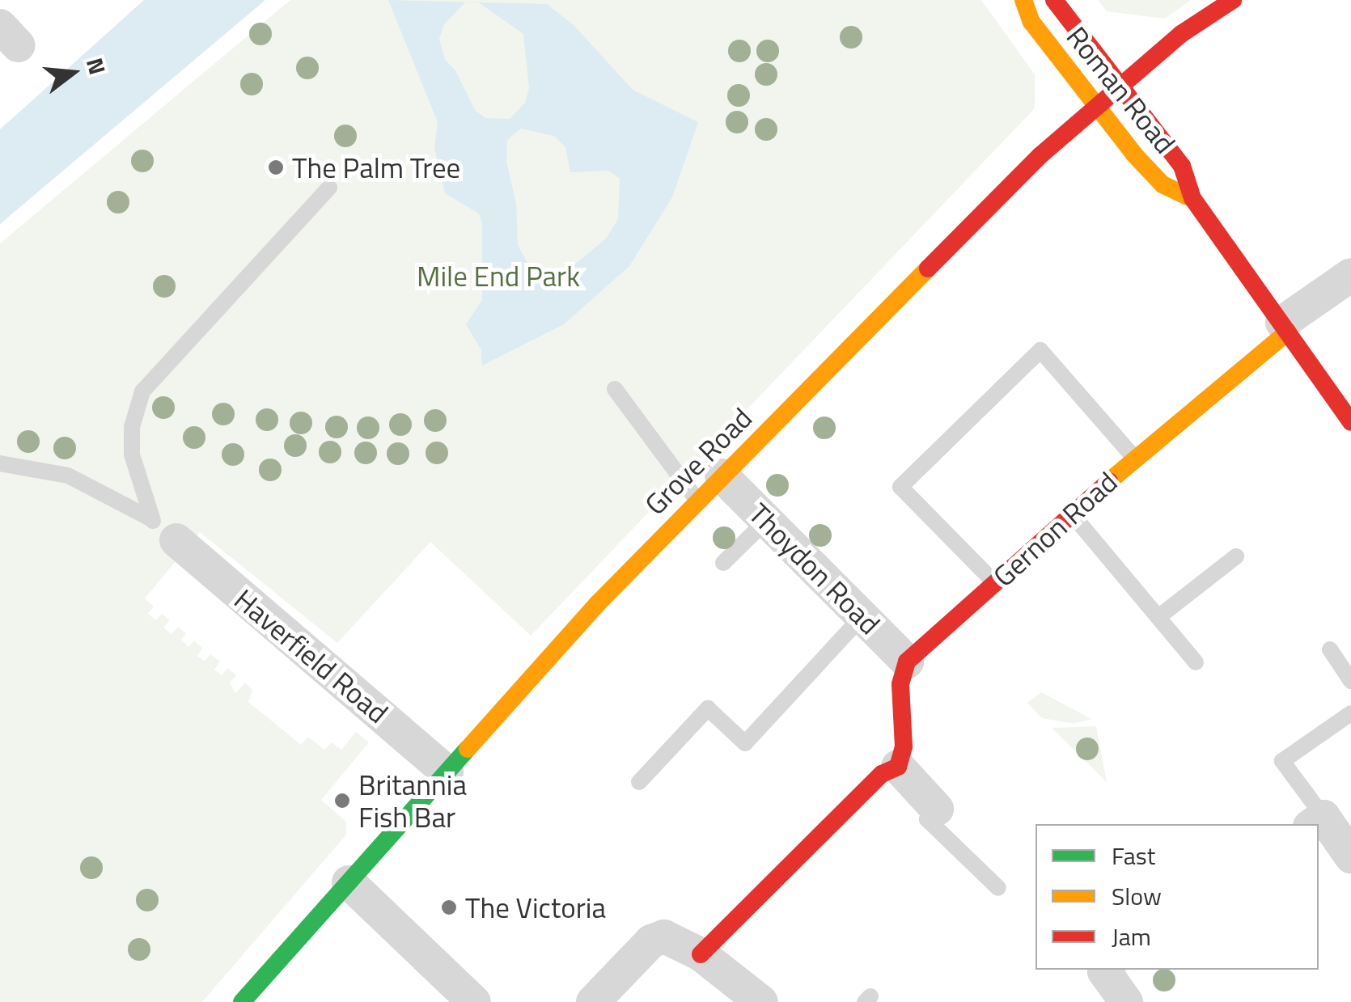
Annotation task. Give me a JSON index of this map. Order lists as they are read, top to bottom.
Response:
{
  "streets": {
    "main road": ["Roman Road", "Grove Road", "Gernon Road"],
    "street": ["Thoydon Road", "Haverfield Road"]
  },
  "crossings": [
    ["Roman Road", "Grove Road"],
    ["Roman Road", "Gernon Road"],
    ["Grove Road", "Thoydon Road"],
    ["Grove Road", "Haverfield Road"],
    ["Gernon Road", "Thoydon Road"]
  ],
  "parks": ["Mile End Park"],
  "places": ["The Palm Tree", "Britannia Fish Bar", "The Victoria"],
  "legend": ["Fast", "Slow", "Jam"],
  "north": "right"
}
